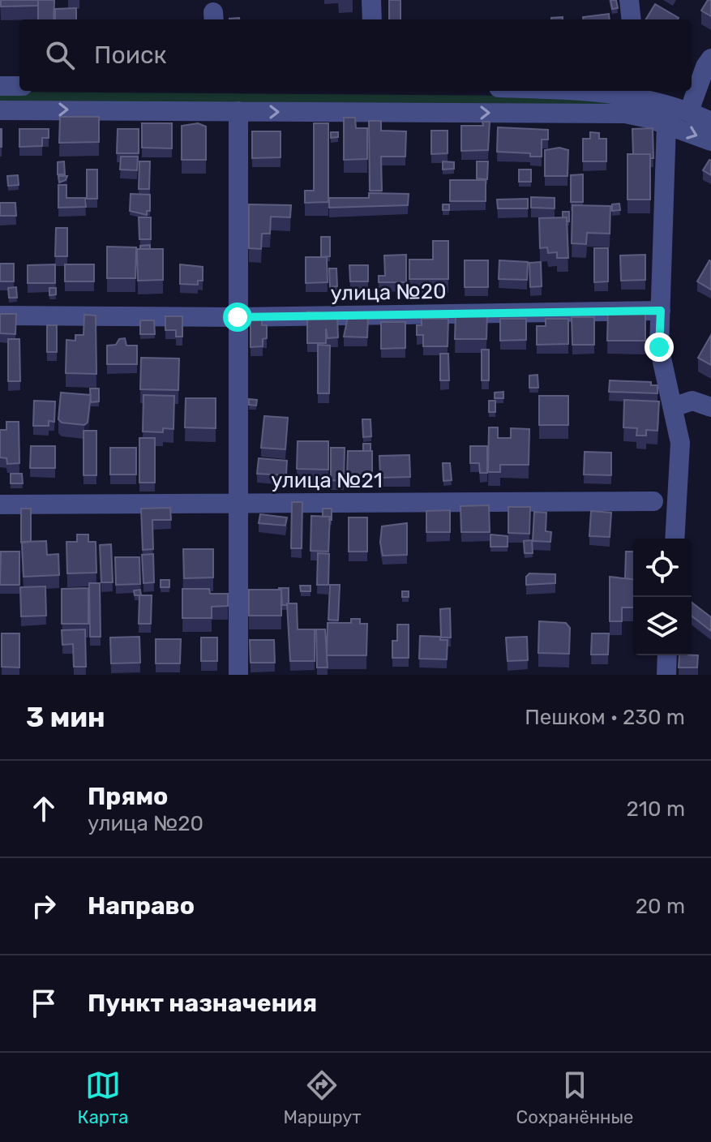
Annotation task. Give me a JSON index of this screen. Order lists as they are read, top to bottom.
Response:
{
  "streets": {
    "street": ["улица №20", "улица №21"]
  },
  "page": {
    "search": "Поиск",
    "heading": ["3 мин", "Пешком · 230 m"],
    "list": [
      ["Прямо", "улица №20", "210 m"],
      ["Направо", "20 m"],
      "Пункт назначения"
    ],
    "nav": ["Карта", "Маршрут", "Сохранённые"]
  }
}
